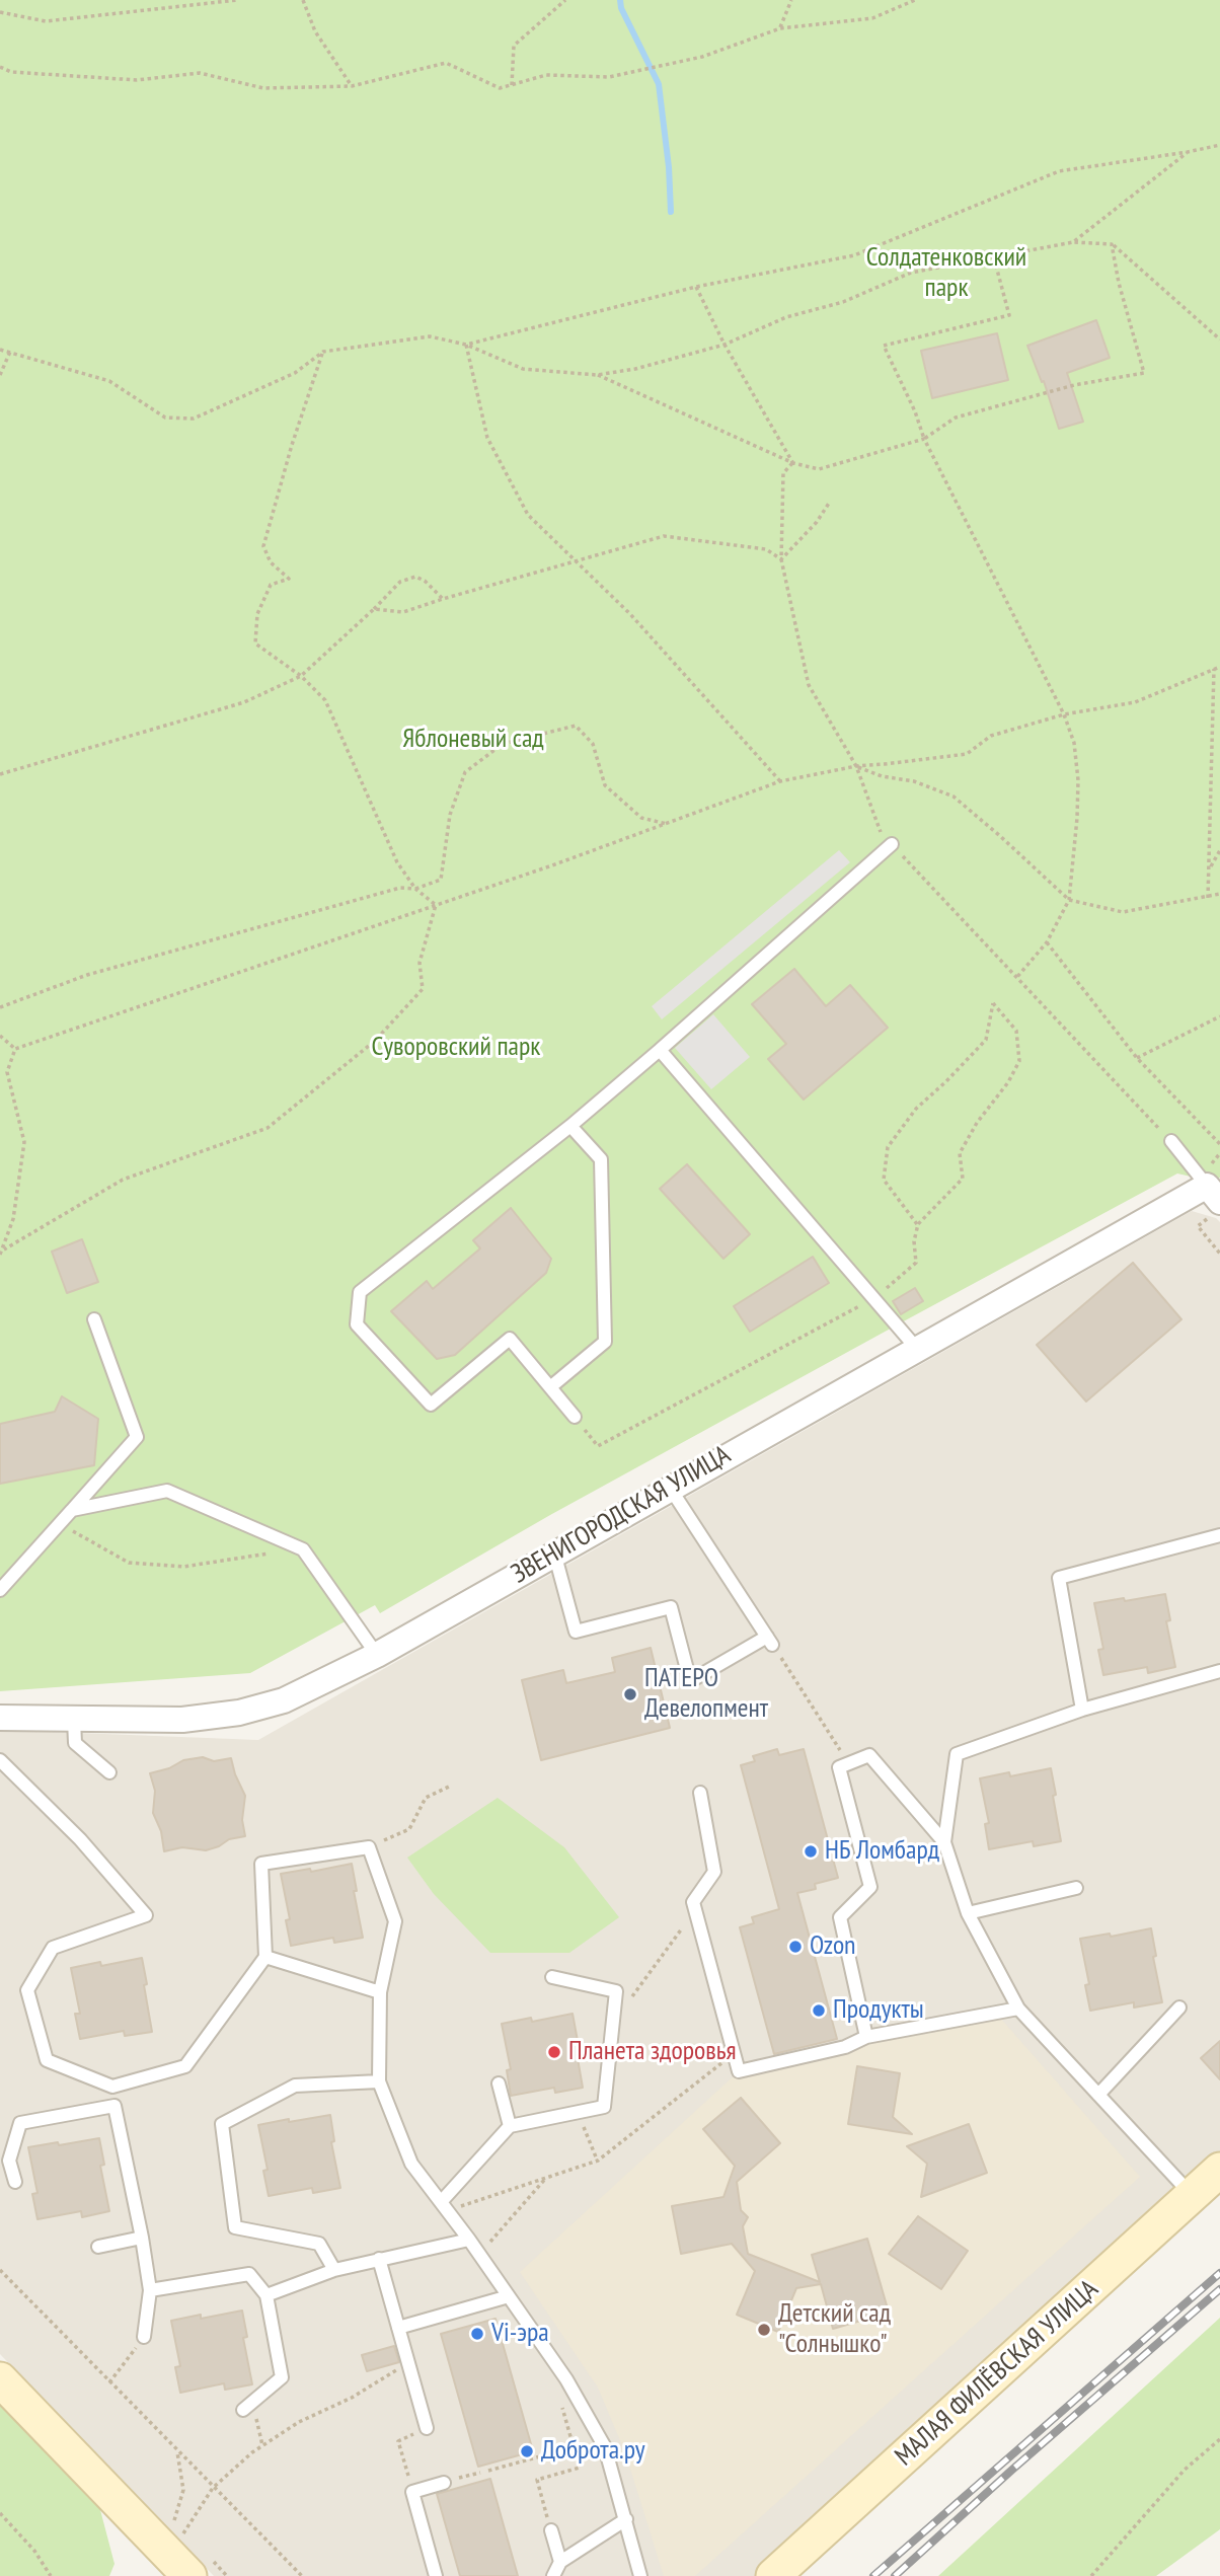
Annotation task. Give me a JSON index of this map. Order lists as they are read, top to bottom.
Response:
{
  "streets": {
    "street": ["ЗВЕНИГОРОДСКАЯ УЛИЦА", "МАЛАЯ ФИЛЁВСКАЯ УЛИЦА"]
  },
  "parks": ["Солдатенковский парк", "Яблоневый сад", "Суворовский парк"],
  "places": [
    "ПАТЕРО Девелопмент",
    "НБ Ломбард",
    "Ozon",
    "Продукты",
    "Планета здоровья",
    "Детский сад \"Солнышко\"",
    "Vi-эра",
    "Доброта.ру"
  ]
}
